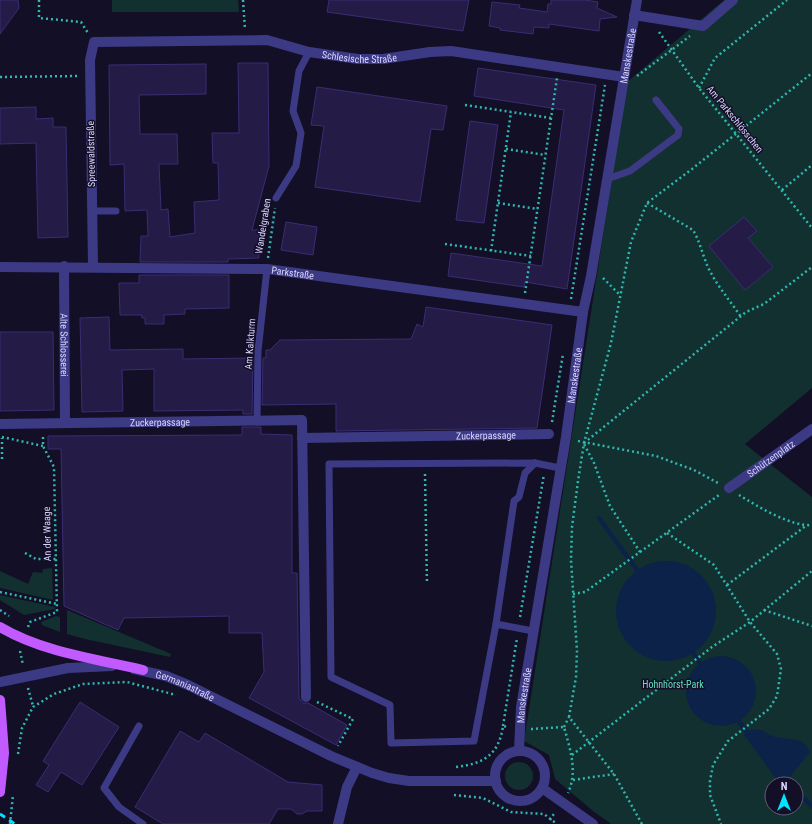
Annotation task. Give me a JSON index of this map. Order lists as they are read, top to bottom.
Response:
{
  "streets": {
    "street": [
      "Schlesische Straße",
      "Manskestraße",
      "Spreewaldstraße",
      "Parkstraße",
      "Alte Schlosserei",
      "Zuckerpassage",
      "Schützenplatz",
      "Germaniastraße"
    ],
    "lane": ["Wandelgraben", "Am Kalkturm"],
    "path": ["Am Parkschlösschen", "An der Waage"]
  },
  "crossings": [
    ["Schlesische Straße", "Manskestraße"],
    ["Schlesische Straße", "Spreewaldstraße"],
    ["Schlesische Straße", "Wandelgraben"],
    ["Manskestraße", "Parkstraße"],
    ["Manskestraße", "Germaniastraße"],
    ["Spreewaldstraße", "Parkstraße"],
    ["Wandelgraben", "Parkstraße"],
    ["Wandelgraben", "Am Kalkturm"],
    ["Parkstraße", "Am Kalkturm"],
    ["Parkstraße", "Alte Schlosserei"],
    ["Am Kalkturm", "Zuckerpassage"],
    ["Alte Schlosserei", "Zuckerpassage"],
    ["Zuckerpassage", "An der Waage"]
  ],
  "parks": ["Hohnhorst-Park"],
  "north": "top"
}
